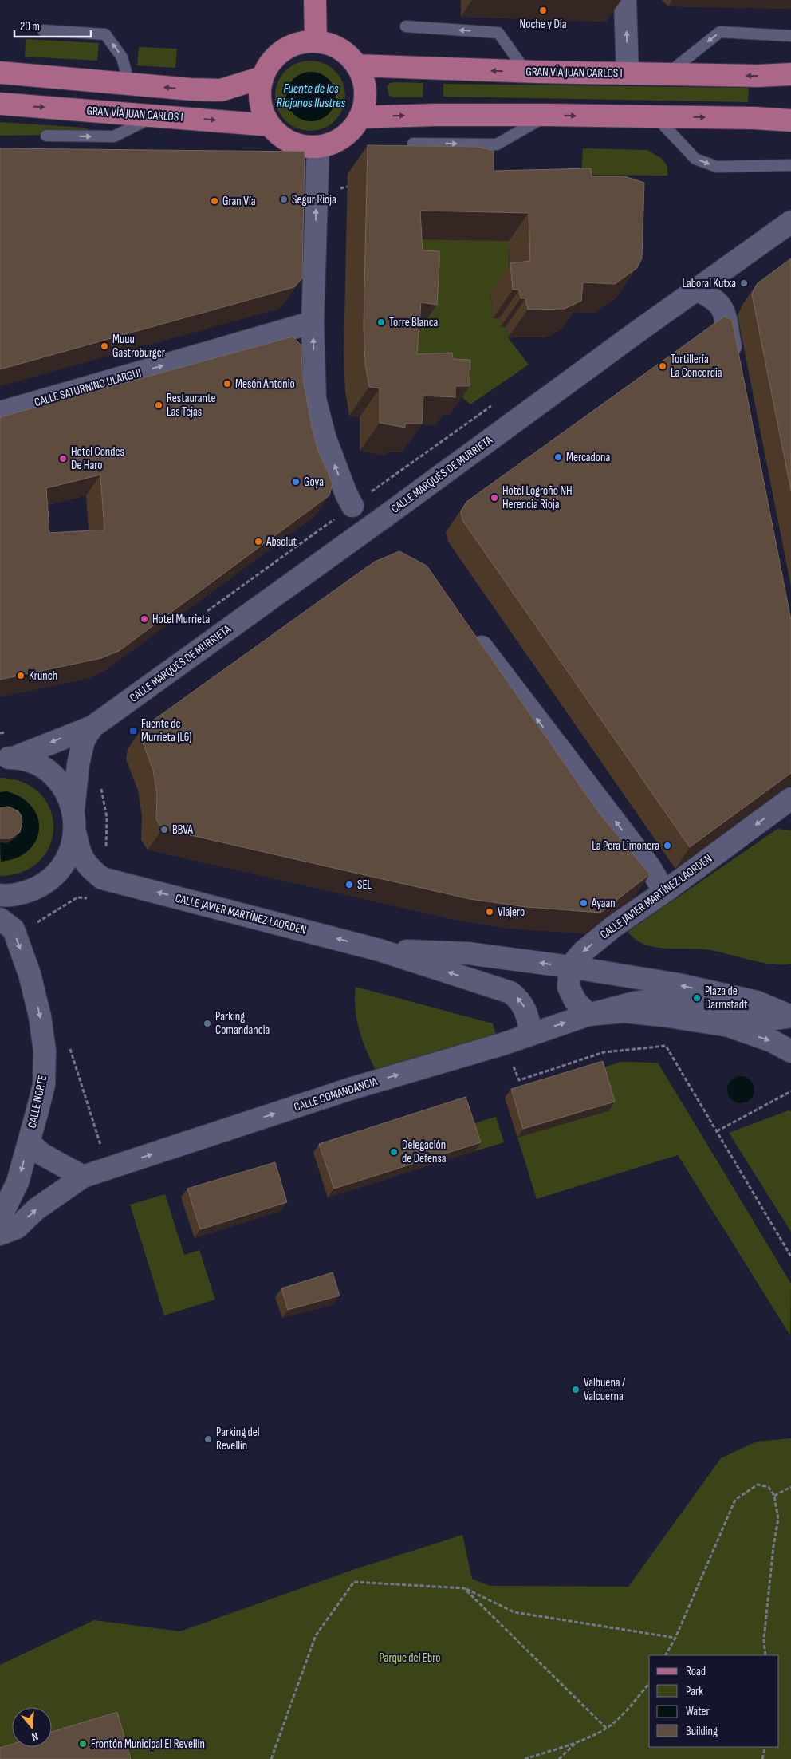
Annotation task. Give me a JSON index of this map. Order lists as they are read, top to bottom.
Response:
{
  "streets": {
    "main road": [
      "GRAN VÍA JUAN CARLOS I",
      "CALLE SATURNINO ULARGUI",
      "CALLE MARQUÉS DE MURRIETA",
      "CALLE JAVIER MARTÍNEZ LAORDEN",
      "CALLE COMANDANCIA",
      "CALLE NORTE"
    ]
  },
  "crossings": [
    ["CALLE JAVIER MARTÍNEZ LAORDEN", "CALLE COMANDANCIA"]
  ],
  "one_way": ["CALLE SATURNINO ULARGUI", "CALLE COMANDANCIA", "CALLE NORTE"],
  "water": ["Fuente de los Riojanos Ilustres"],
  "parks": ["Parque del Ebro"],
  "places": {
    "other": [
      "Noche y Día",
      "Segur Rioja",
      "Gran Vía",
      "Laboral Kutxa",
      "Torre Blanca",
      "Muuu Gastroburger",
      "Tortillería La Concordia",
      "Mesón Antonio",
      "Restaurante Las Tejas",
      "Mercadona",
      "Hotel Condes De Haro",
      "Goya",
      "Hotel Logroño NH Herencia Rioja",
      "Absolut",
      "Hotel Murrieta",
      "Krunch",
      "BBVA",
      "La Pera Limonera",
      "SEL",
      "Ayaan",
      "Viajero",
      "Plaza de Darmstadt",
      "Parking Comandancia",
      "Delegación de Defensa",
      "Valbuena / Valcuerna",
      "Parking del Revellín",
      "Frontón Municipal El Revellín"
    ],
    "transit": ["Fuente de Murrieta (L6)"]
  },
  "legend": [
    "Road",
    "Park",
    "Water",
    "Building"
  ],
  "scale_bar": "20 m",
  "north": "bottom"
}
